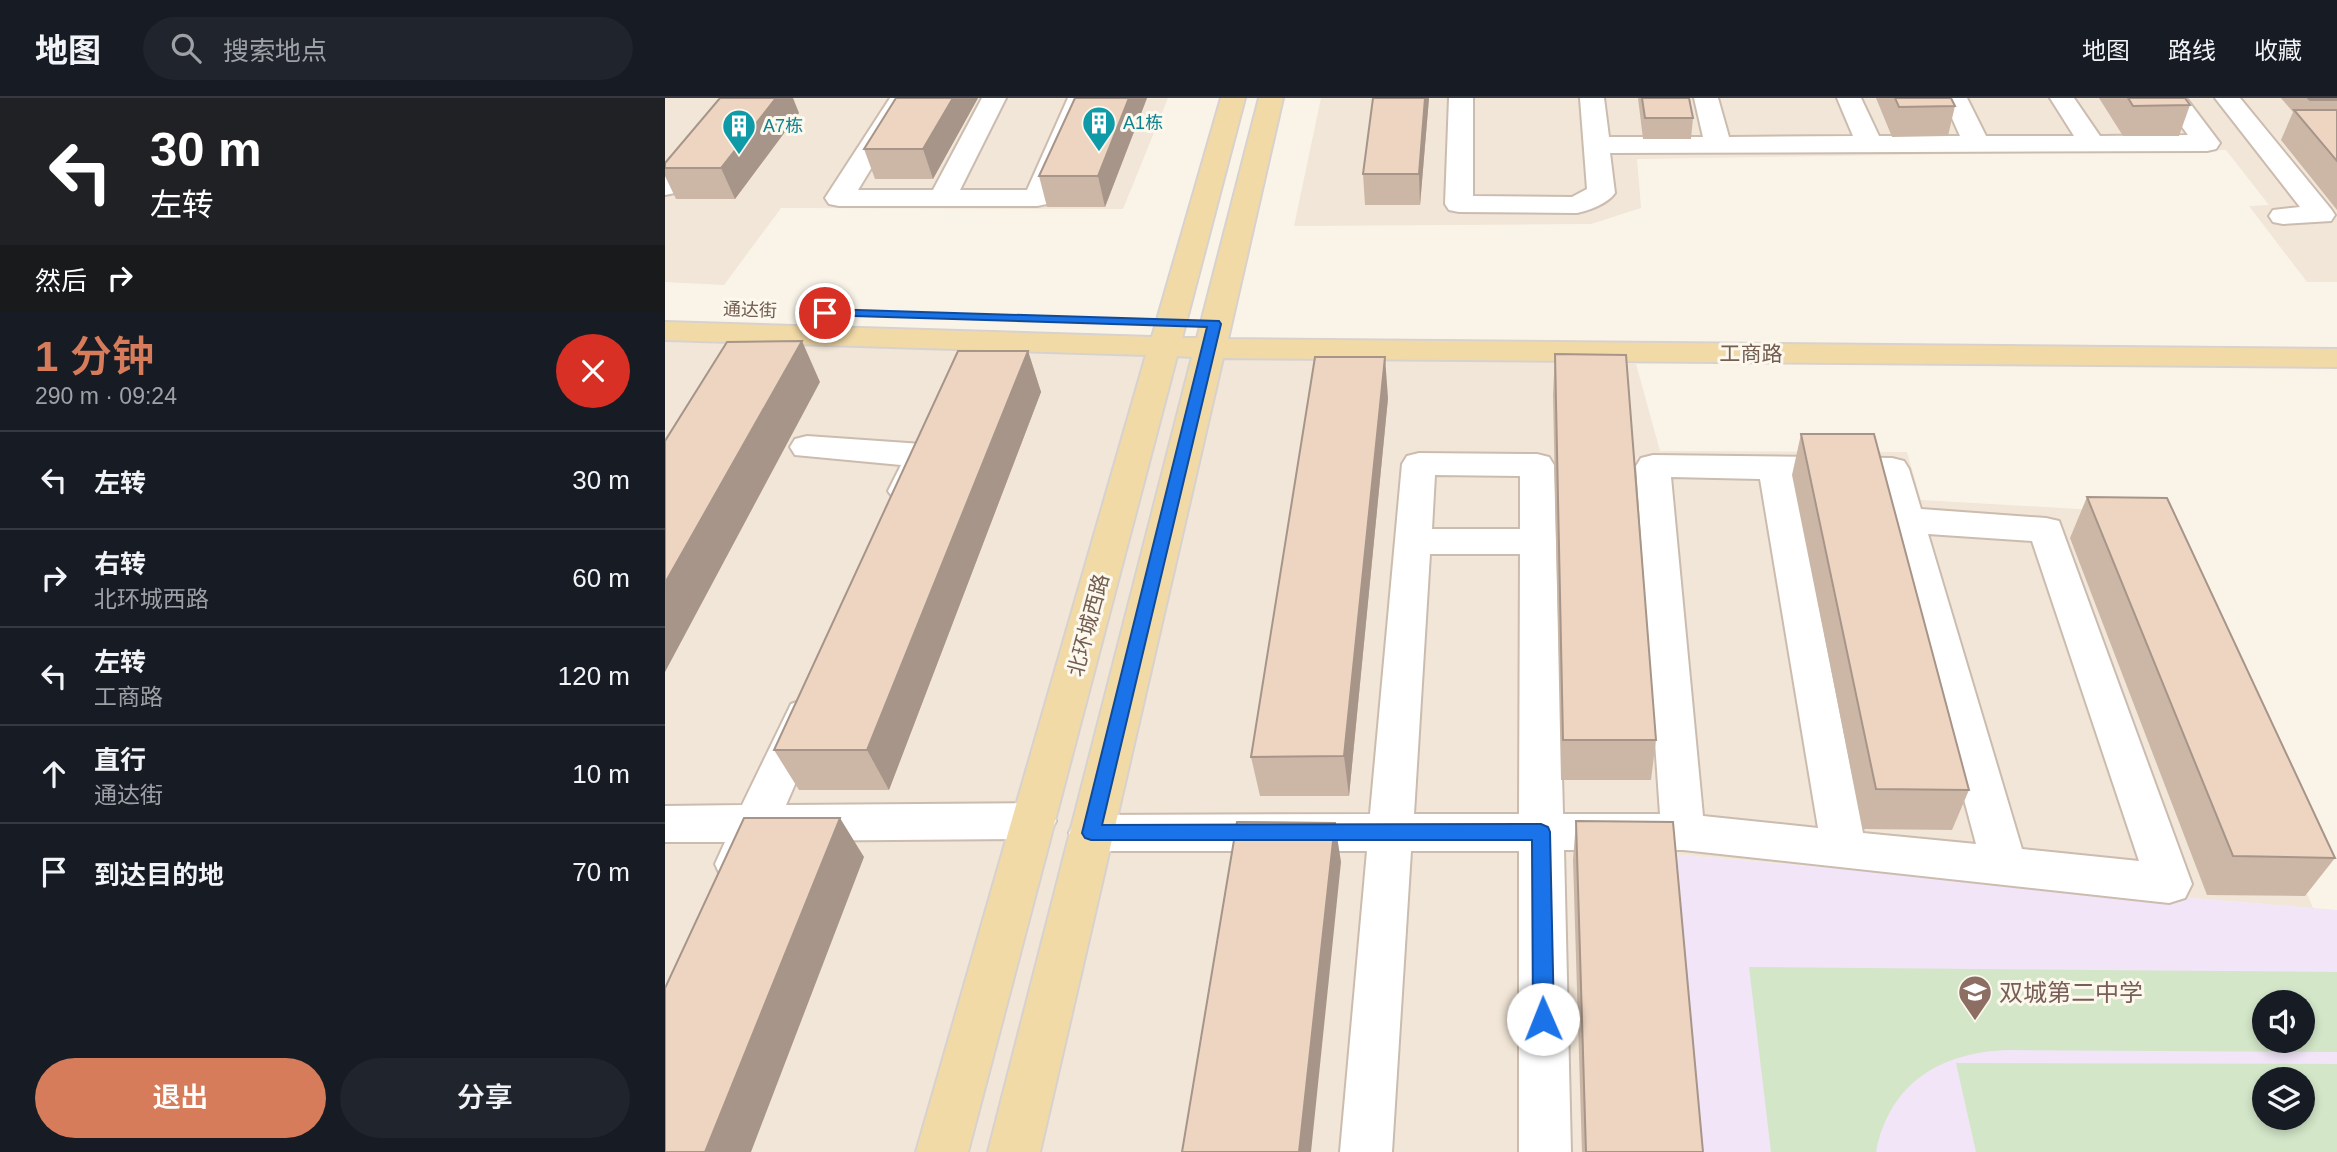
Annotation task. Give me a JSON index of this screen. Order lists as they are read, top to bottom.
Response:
{
  "streets": {
    "main road": ["通达街", "工商路", "北环城西路"]
  },
  "crossings": [
    ["通达街", "工商路"],
    ["通达街", "北环城西路"],
    ["工商路", "北环城西路"]
  ],
  "places": {
    "building": ["A1栋", "A7栋"],
    "school or university": ["双城第二中学"]
  },
  "page": {
    "header": "地图",
    "search": "搜索地点",
    "nav": ["地图", "路线", "收藏"],
    "turn": ["30 m", "左转"],
    "then": "然后",
    "heading": ["1 分钟", "290 m · 09:24"],
    "list": [
      {
        "name": "左转",
        "value": "30 m"
      },
      {
        "name": "右转",
        "note": "北环城西路",
        "value": "60 m"
      },
      {
        "name": "左转",
        "note": "工商路",
        "value": "120 m"
      },
      {
        "name": "直行",
        "note": "通达街",
        "value": "10 m"
      },
      {
        "name": "到达目的地",
        "value": "70 m"
      }
    ],
    "buttons": ["退出", "分享"]
  }
}
